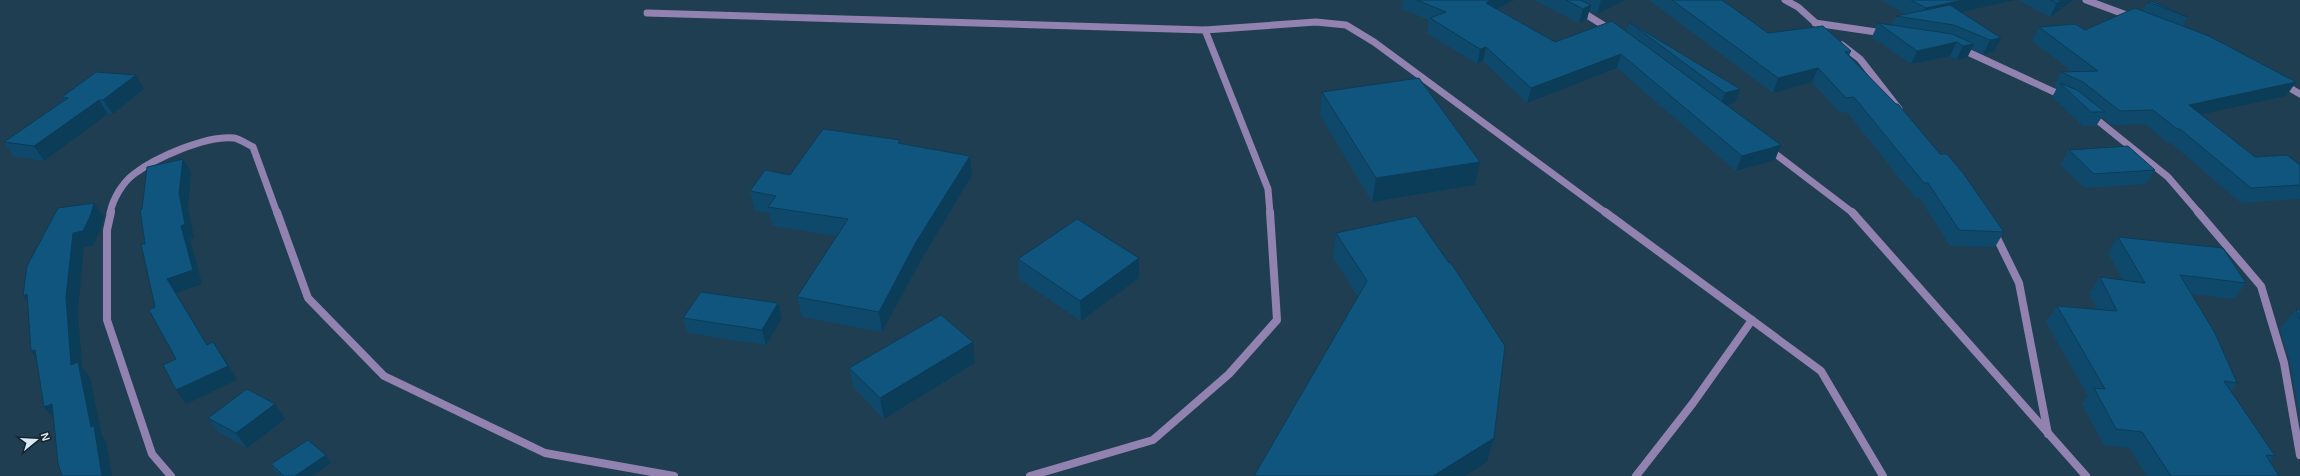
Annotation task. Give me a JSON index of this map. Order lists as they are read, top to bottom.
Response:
{
  "north": "right"
}
